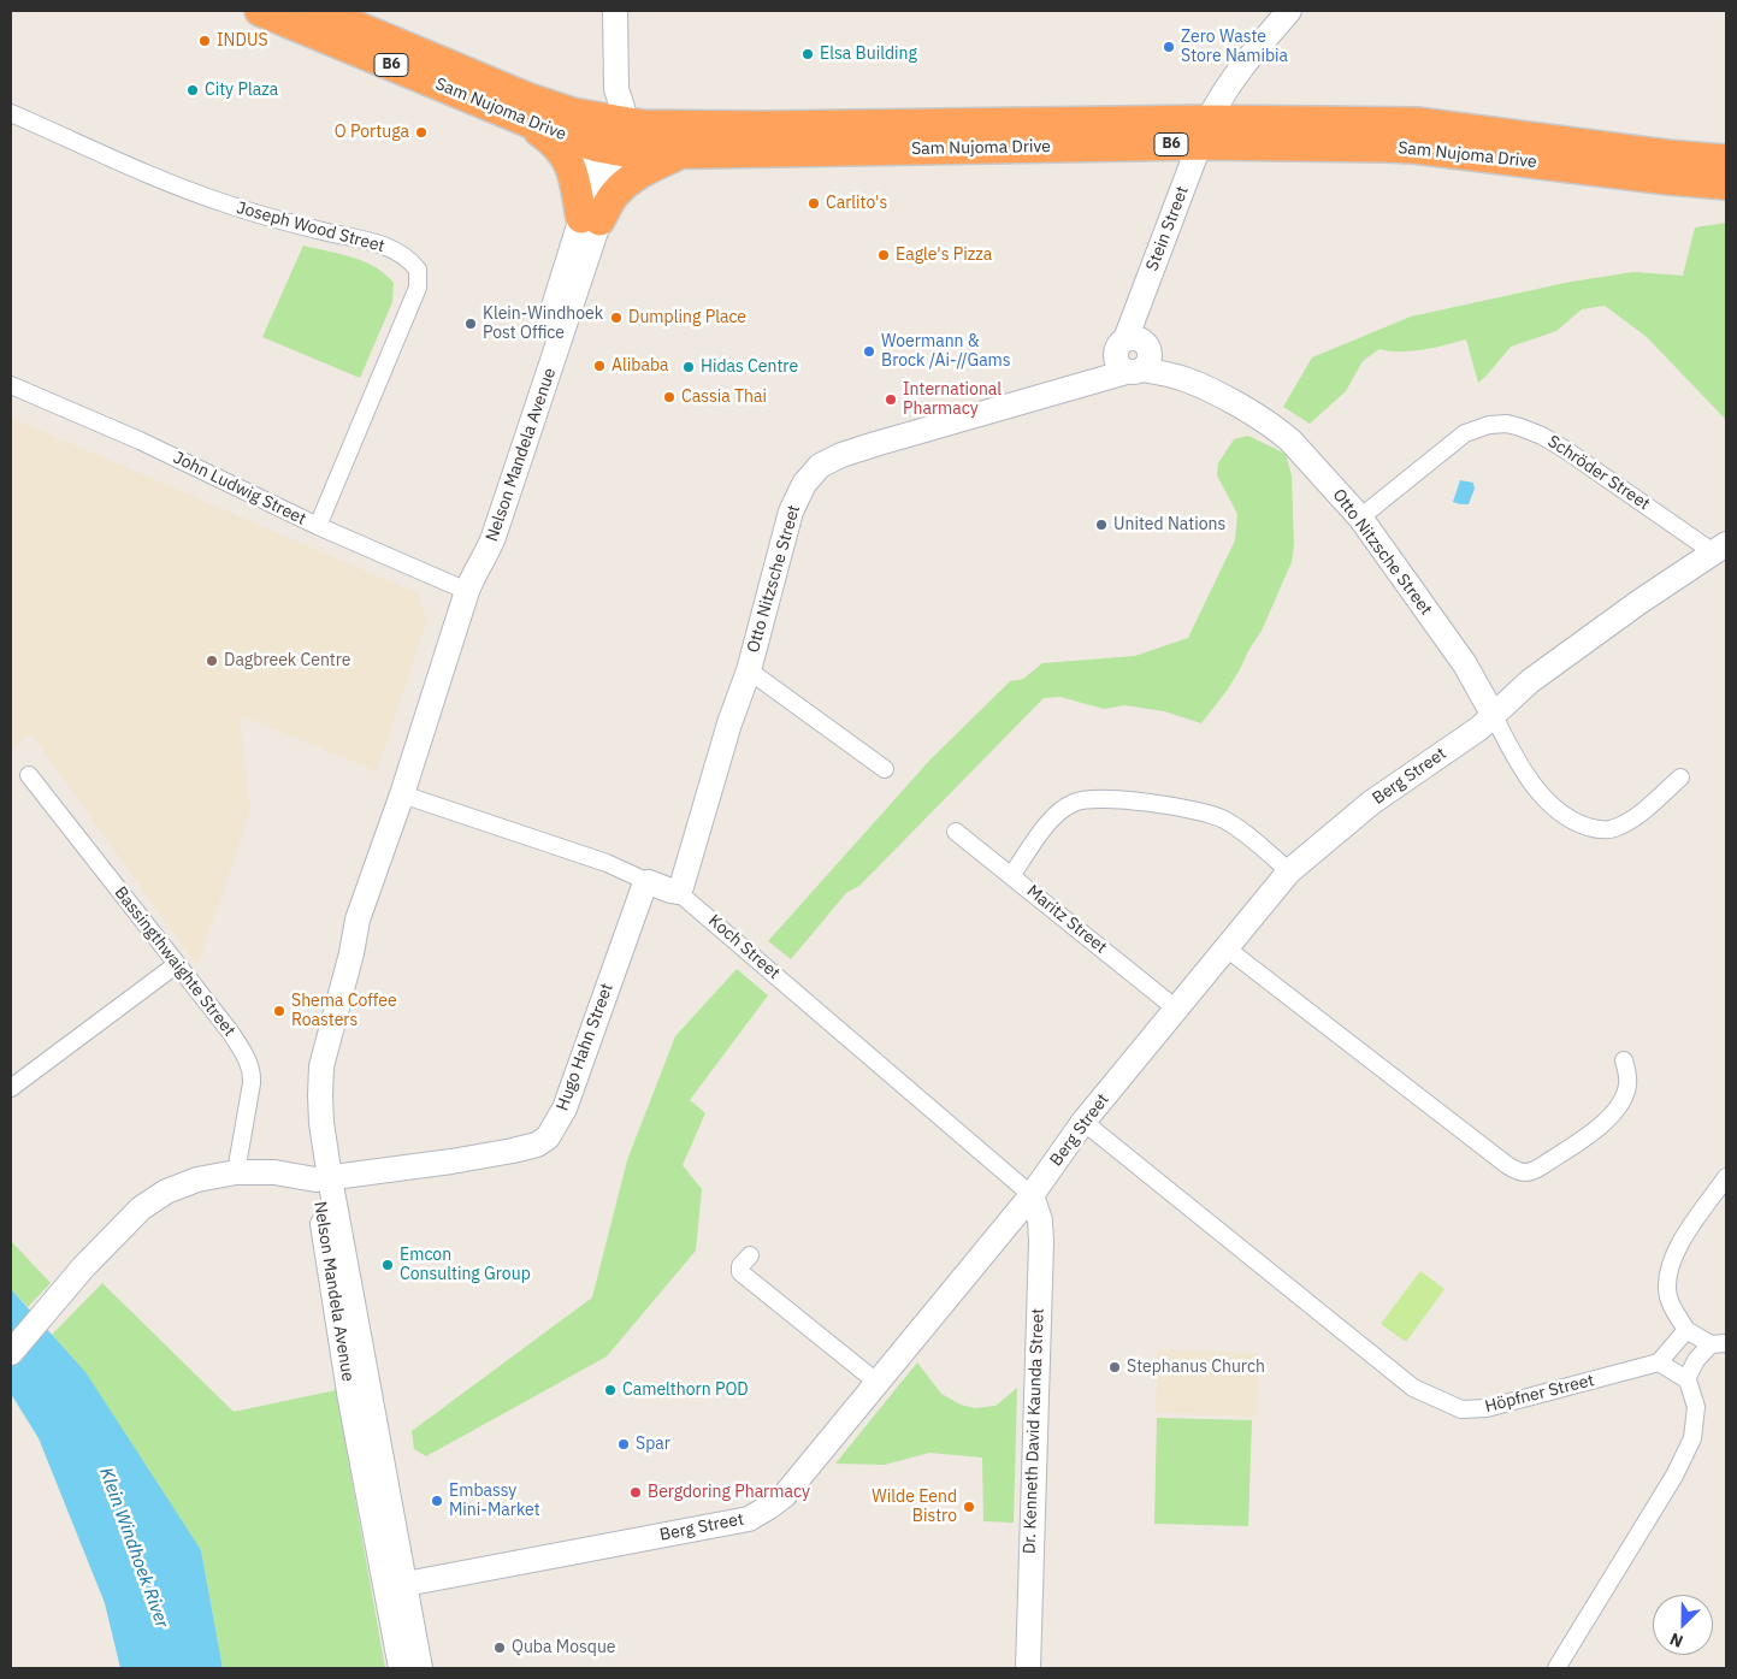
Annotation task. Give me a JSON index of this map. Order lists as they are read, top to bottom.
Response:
{
  "streets": {
    "highway": ["B6", "Sam Nujoma Drive"],
    "street": [
      "Joseph Wood Street",
      "Stein Street",
      "Nelson Mandela Avenue",
      "Schröder Street",
      "John Ludwig Street",
      "Otto Nitzsche Street",
      "Berg Street",
      "Maritz Street",
      "Koch Street",
      "Bassingthwaighte Street",
      "Hugo Hahn Street",
      "Höpfner Street",
      "Dr. Kenneth David Kaunda Street"
    ]
  },
  "crossings": [
    ["Sam Nujoma Drive", "Stein Street"],
    ["Sam Nujoma Drive", "Nelson Mandela Avenue"],
    ["Joseph Wood Street", "John Ludwig Street"],
    ["Stein Street", "Otto Nitzsche Street"],
    ["Nelson Mandela Avenue", "John Ludwig Street"],
    ["Nelson Mandela Avenue", "Berg Street"],
    ["Nelson Mandela Avenue", "Koch Street"],
    ["Nelson Mandela Avenue", "Hugo Hahn Street"],
    ["Schröder Street", "Otto Nitzsche Street"],
    ["Schröder Street", "Berg Street"],
    ["Otto Nitzsche Street", "Berg Street"],
    ["Otto Nitzsche Street", "Koch Street"],
    ["Berg Street", "Maritz Street"],
    ["Berg Street", "Koch Street"],
    ["Berg Street", "Höpfner Street"],
    ["Berg Street", "Dr. Kenneth David Kaunda Street"],
    ["Koch Street", "Hugo Hahn Street"],
    ["Koch Street", "Dr. Kenneth David Kaunda Street"],
    ["Bassingthwaighte Street", "Hugo Hahn Street"]
  ],
  "water": ["Klein Windhoek River"],
  "places": [
    "INDUS",
    "Zero Waste Store Namibia",
    "Elsa Building",
    "City Plaza",
    "O Portuga",
    "Carlito's",
    "Eagle's Pizza",
    "Dumpling Place",
    "Klein-Windhoek Post Office",
    "Woermann & Brock /Ai-//Gams",
    "Alibaba",
    "Hidas Centre",
    "Cassia Thai",
    "International Pharmacy",
    "United Nations",
    "Dagbreek Centre",
    "Shema Coffee Roasters",
    "Emcon Consulting Group",
    "Stephanus Church",
    "Camelthorn POD",
    "Spar",
    "Bergdoring Pharmacy",
    "Embassy Mini-Market",
    "Wilde Eend Bistro",
    "Quba Mosque"
  ],
  "north": "bottom left"
}
